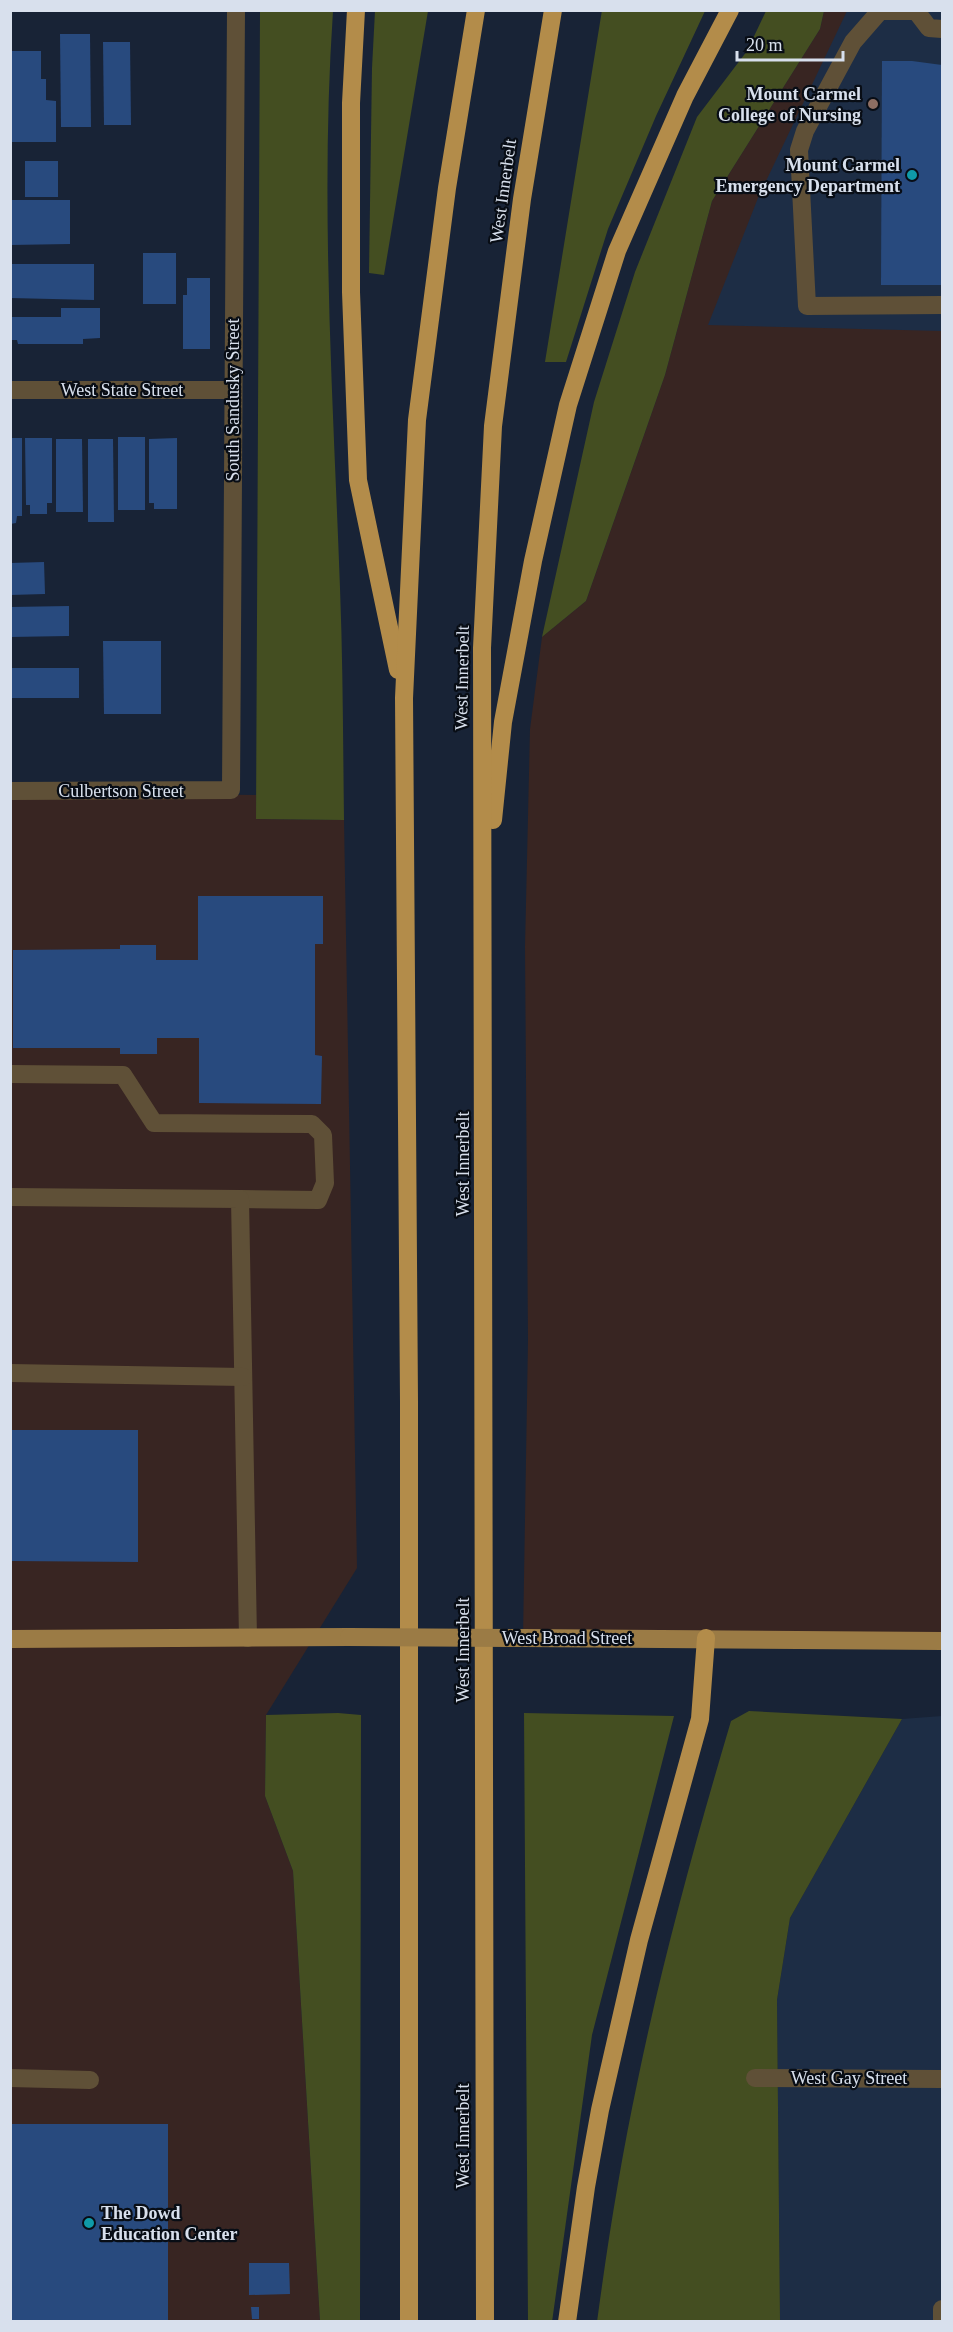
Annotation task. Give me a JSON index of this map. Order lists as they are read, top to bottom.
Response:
{
  "streets": {
    "highway": ["West Innerbelt"],
    "main road": ["West Broad Street"],
    "street": [
      "West State Street",
      "South Sandusky Street",
      "Culbertson Street",
      "West Gay Street"
    ]
  },
  "crossings": [
    ["West State Street", "South Sandusky Street"],
    ["South Sandusky Street", "Culbertson Street"]
  ],
  "places": ["Mount Carmel College of Nursing", "Mount Carmel Emergency Department", "The Dowd Education Center"],
  "scale_bar": "20 m"
}
